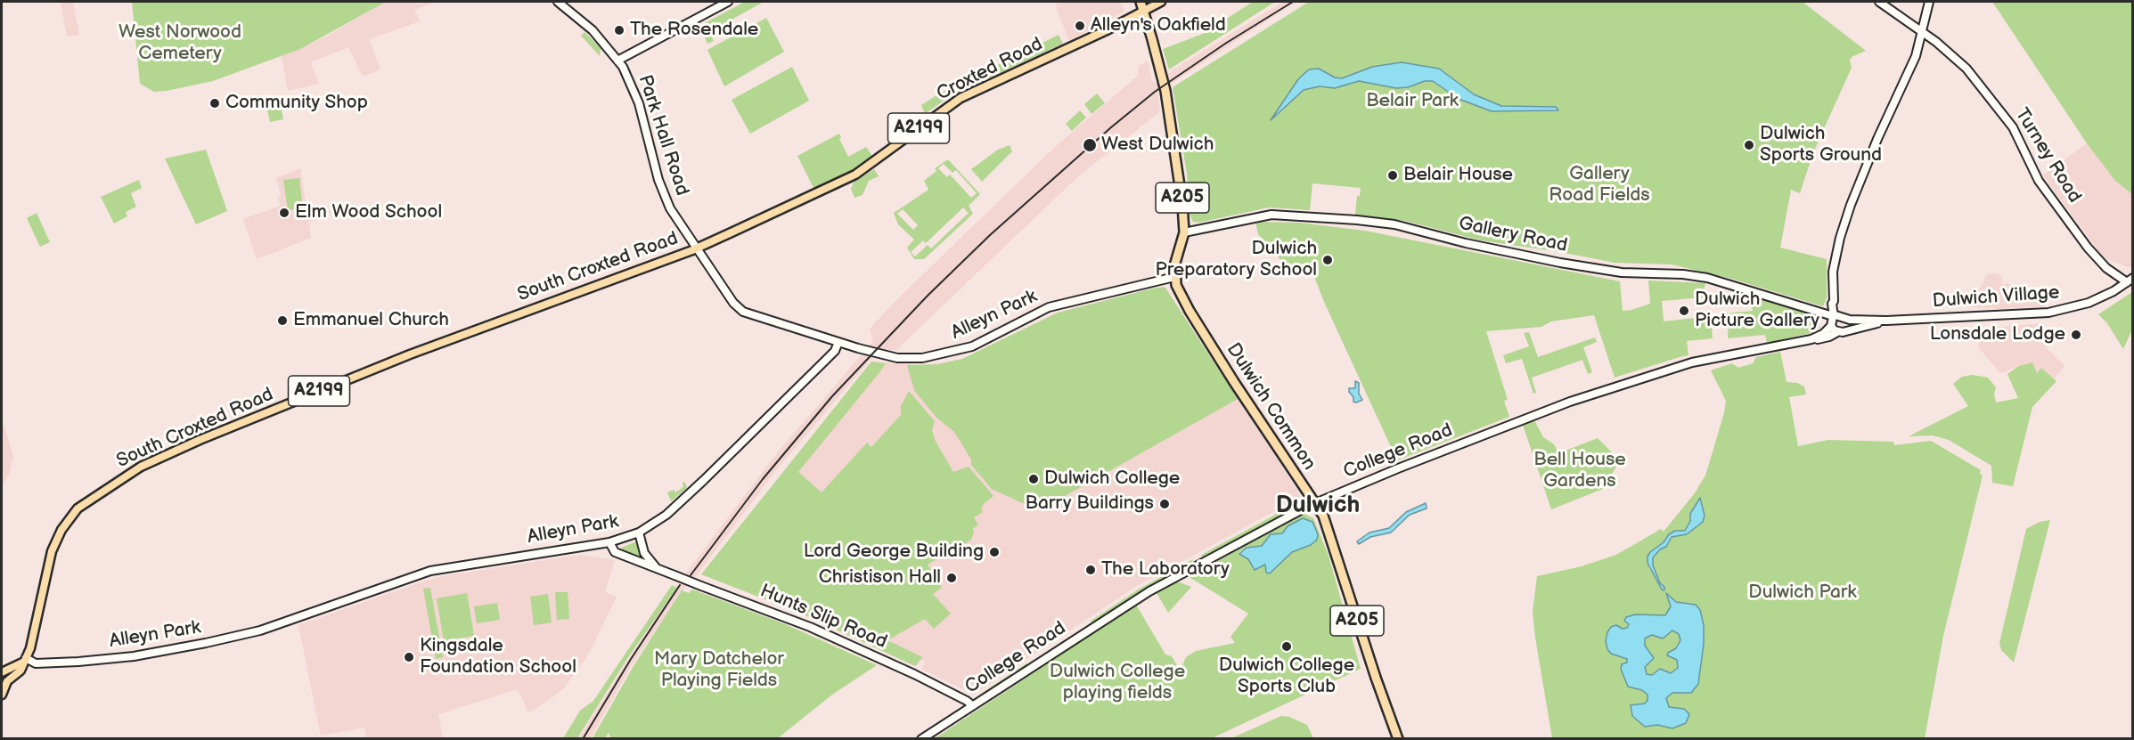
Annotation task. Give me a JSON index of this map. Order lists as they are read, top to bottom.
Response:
{
  "streets": {
    "highway": ["A205", "Dulwich Common"],
    "main road": ["Croxted Road", "A2199", "South Croxted Road"],
    "street": [
      "Park Hall Road",
      "Turney Road",
      "Gallery Road",
      "Dulwich Village",
      "Alleyn Park",
      "College Road",
      "Hunts Slip Road"
    ]
  },
  "crossings": [
    ["Croxted Road", "Park Hall Road"],
    ["Croxted Road", "A205"],
    ["Croxted Road", "South Croxted Road"],
    ["A2199", "South Croxted Road"],
    ["Park Hall Road", "South Croxted Road"],
    ["Park Hall Road", "Alleyn Park"],
    ["Turney Road", "Dulwich Village"],
    ["A205", "Gallery Road"],
    ["A205", "Alleyn Park"],
    ["A205", "Dulwich Common"],
    ["Gallery Road", "Dulwich Village"],
    ["South Croxted Road", "Alleyn Park"],
    ["Dulwich Village", "College Road"],
    ["Alleyn Park", "Dulwich Common"],
    ["Alleyn Park", "Hunts Slip Road"],
    ["Dulwich Common", "College Road"],
    ["College Road", "Hunts Slip Road"]
  ],
  "districts": ["Dulwich"],
  "parks": [
    "West Norwood Cemetery",
    "Belair Park",
    "Gallery Road Fields",
    "Bell House Gardens",
    "Dulwich Park",
    "Mary Datchelor Playing Fields",
    "Dulwich College playing fields"
  ],
  "places": [
    "Alleyn's Oakfield",
    "The Rosendale",
    "Community Shop",
    "West Dulwich",
    "Dulwich Sports Ground",
    "Belair House",
    "Elm Wood School",
    "Dulwich Preparatory School",
    "Dulwich Picture Gallery",
    "Emmanuel Church",
    "Lonsdale Lodge",
    "Dulwich College",
    "Barry Buildings",
    "Lord George Building",
    "The Laboratory",
    "Christison Hall",
    "Dulwich College Sports Club",
    "Kingsdale Foundation School"
  ]
}
